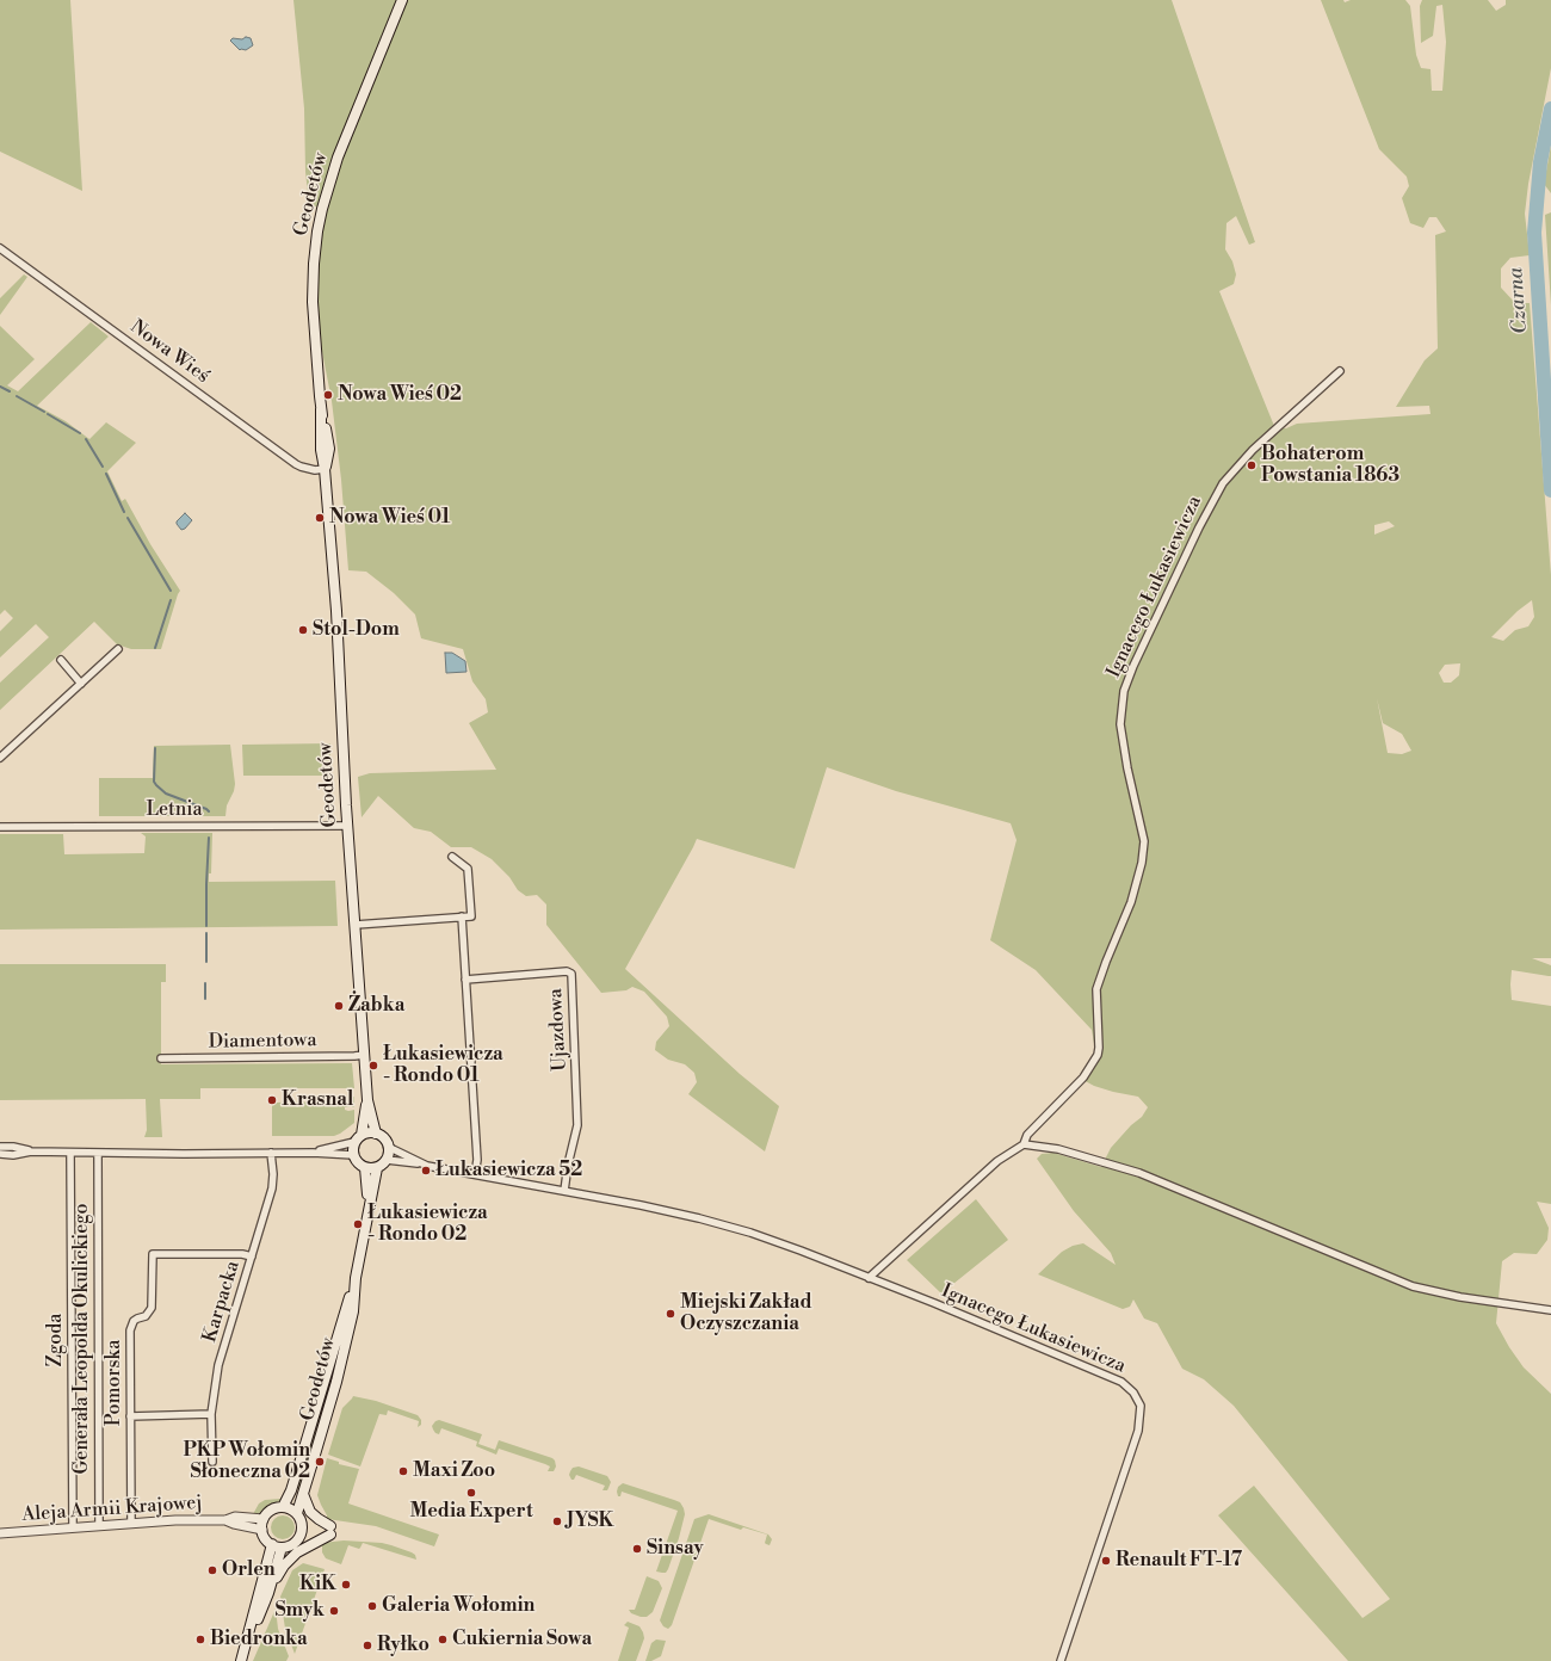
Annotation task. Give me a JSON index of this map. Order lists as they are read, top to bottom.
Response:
{
  "streets": {
    "main road": ["Geodetów"],
    "street": [
      "Nowa Wieś",
      "Ignacego Łukasiewicza",
      "Letnia",
      "Ujazdowa",
      "Diamentowa",
      "Karpacka",
      "Generała Leopolda Okulickiego",
      "Zgoda",
      "Pomorska",
      "Aleja Armii Krajowej"
    ]
  },
  "crossings": [
    ["Geodetów", "Nowa Wieś"],
    ["Geodetów", "Ignacego Łukasiewicza"],
    ["Geodetów", "Letnia"],
    ["Geodetów", "Diamentowa"],
    ["Geodetów", "Aleja Armii Krajowej"],
    ["Ignacego Łukasiewicza", "Ujazdowa"],
    ["Karpacka", "Pomorska"],
    ["Generała Leopolda Okulickiego", "Aleja Armii Krajowej"],
    ["Zgoda", "Aleja Armii Krajowej"],
    ["Pomorska", "Aleja Armii Krajowej"]
  ],
  "water": ["Czarna"],
  "places": [
    "Nowa Wieś 02",
    "Bohaterom Powstania 1863",
    "Nowa Wieś 01",
    "Stol-Dom",
    "Żabka",
    "Łukasiewicza - Rondo 01",
    "Krasnal",
    "Łukasiewicza 52",
    "Łukasiewicza - Rondo 02",
    "Miejski Zakład Oczyszczania",
    "PKP Wołomin Słoneczna 02",
    "Maxi Zoo",
    "Media Expert",
    "JYSK",
    "Sinsay",
    "Renault FT-17",
    "Orlen",
    "KiK",
    "Galeria Wołomin",
    "Smyk",
    "Biedronka",
    "Cukiernia Sowa",
    "Ryłko"
  ]
}
